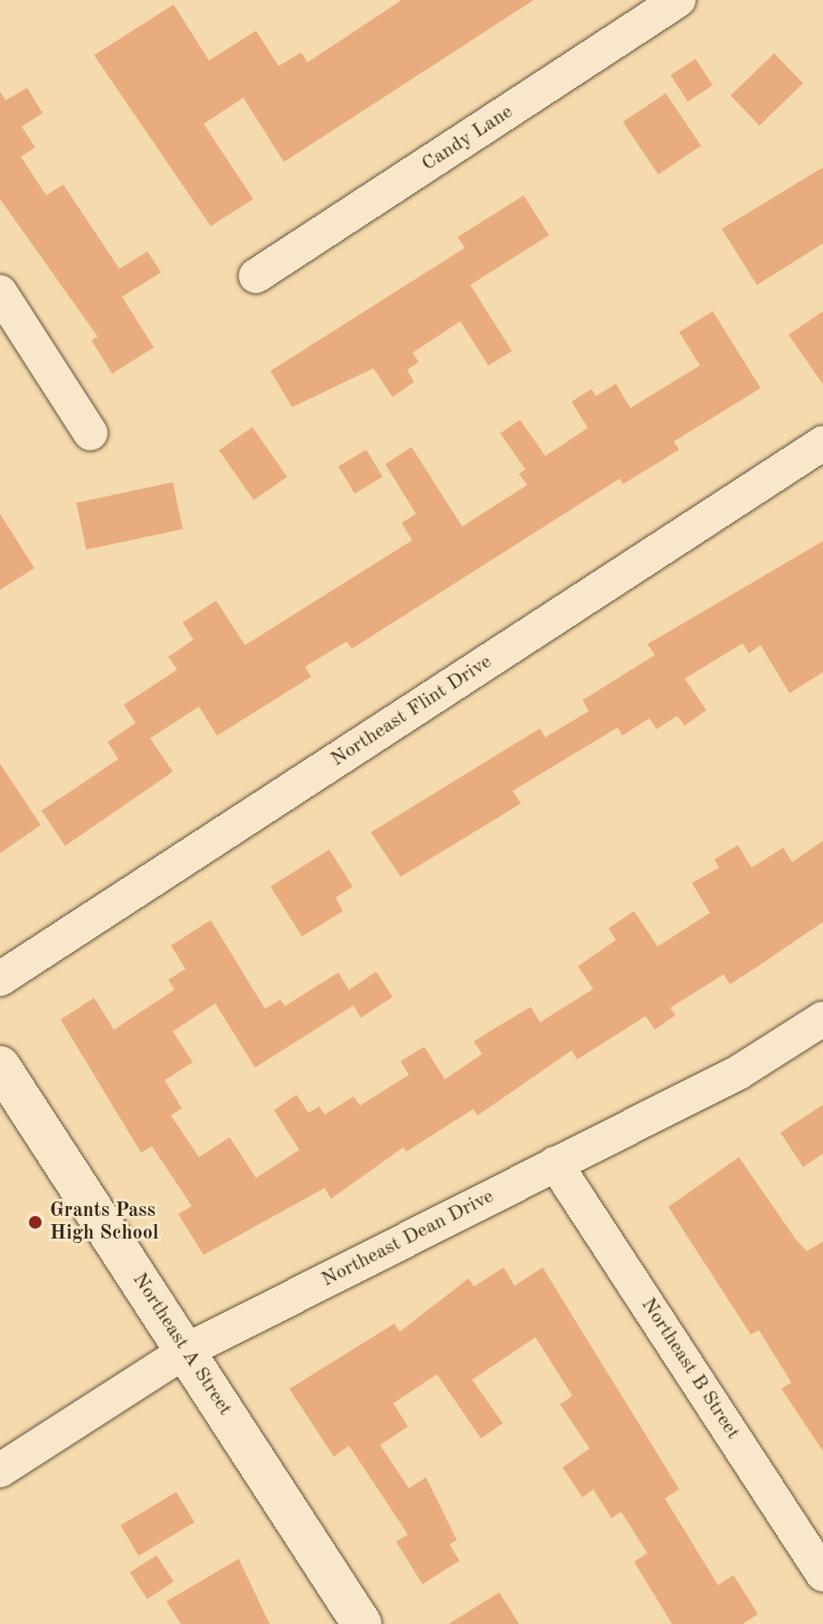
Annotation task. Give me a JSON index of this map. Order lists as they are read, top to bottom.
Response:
{
  "streets": {
    "street": [
      "Candy Lane",
      "Northeast Flint Drive",
      "Northeast Dean Drive",
      "Northeast A Street",
      "Northeast B Street"
    ]
  },
  "crossings": [
    ["Northeast Dean Drive", "Northeast A Street"],
    ["Northeast Dean Drive", "Northeast B Street"]
  ],
  "places": ["Grants Pass High School"]
}
